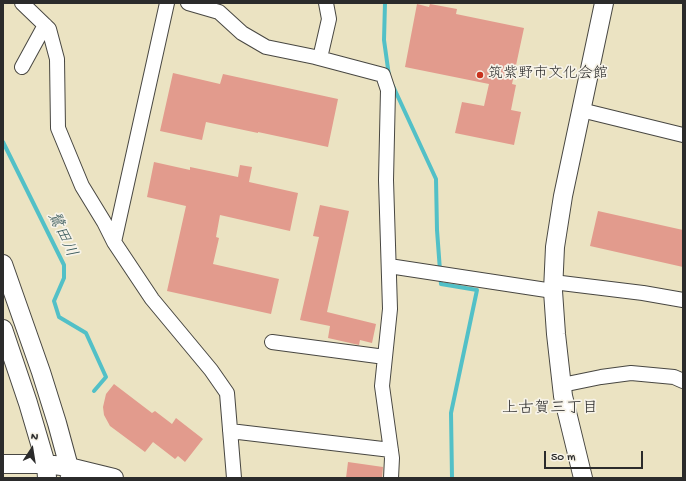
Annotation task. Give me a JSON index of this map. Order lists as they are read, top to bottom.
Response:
{
  "districts": ["上古賀三丁目"],
  "water": ["鷺田川"],
  "places": ["筑紫野市文化会館"],
  "scale_bar": "50 m",
  "north": "top"
}
